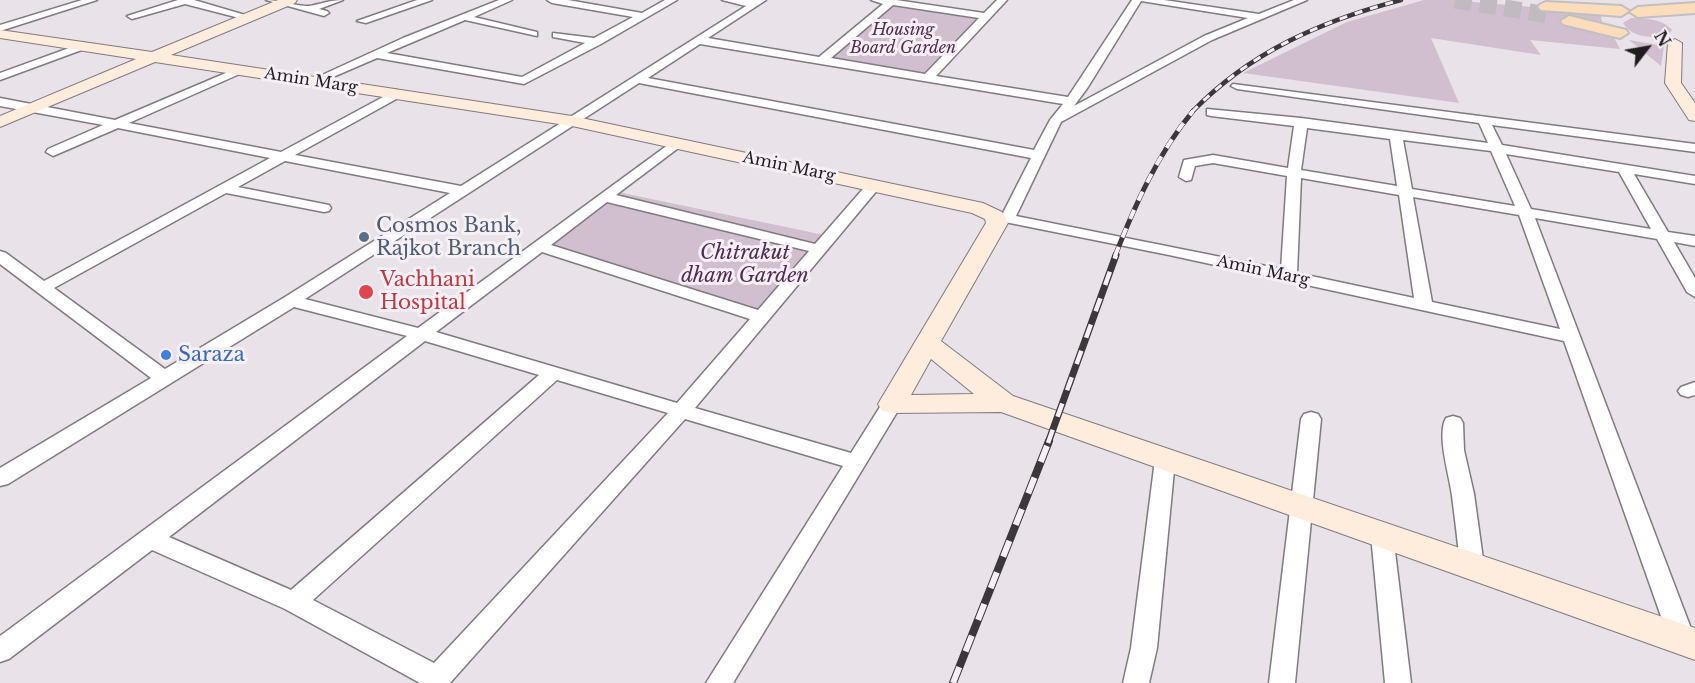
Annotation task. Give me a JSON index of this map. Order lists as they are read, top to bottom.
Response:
{
  "streets": {
    "main road": ["Amin Marg"]
  },
  "parks": ["Housing Board Garden", "Chitrakut dham Garden"],
  "places": ["Cosmos Bank, Rajkot Branch", "Vachhani Hospital", "Saraza"],
  "north": "top right"
}
